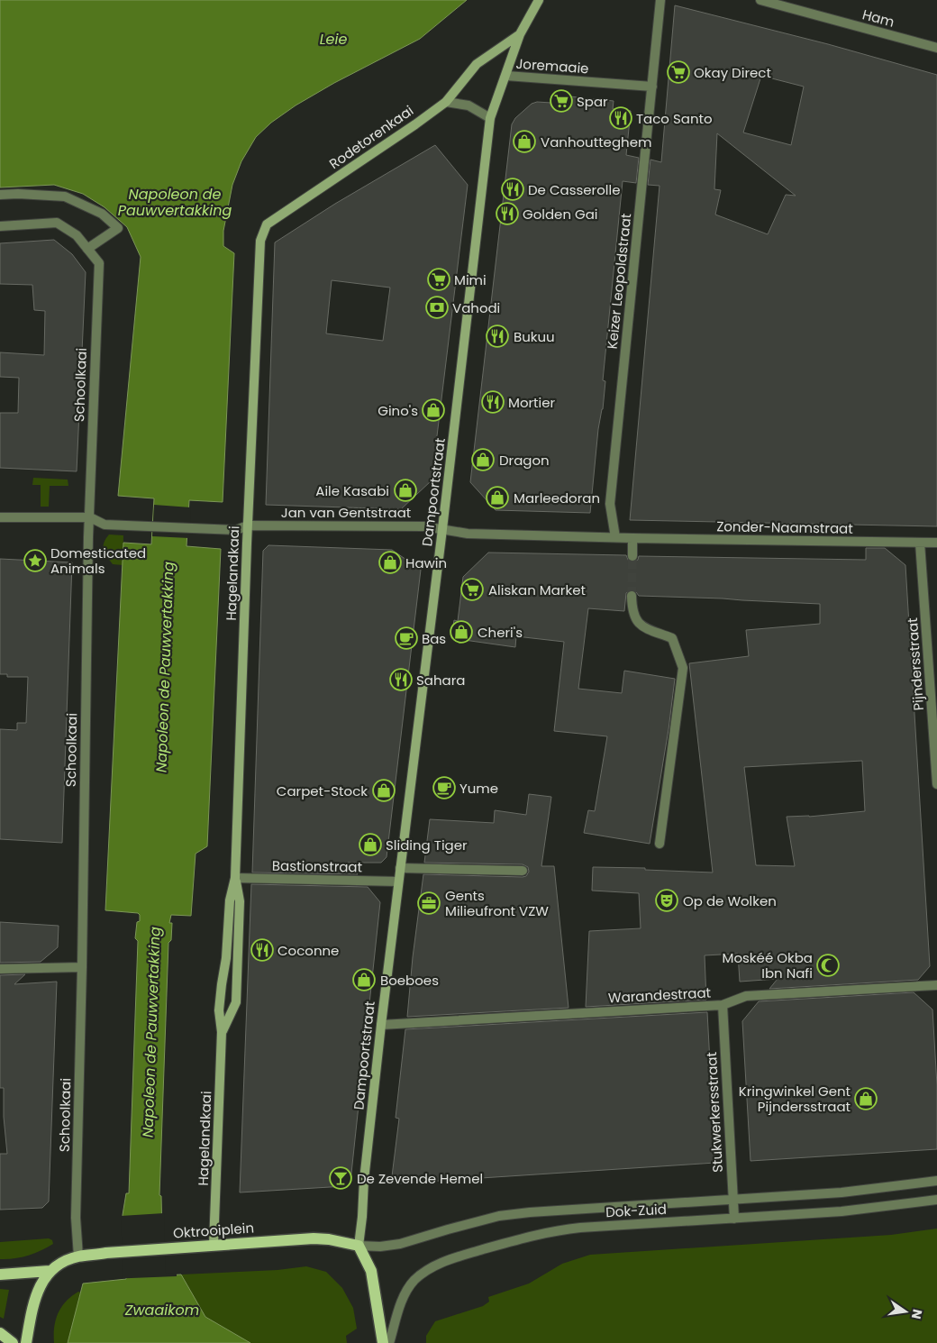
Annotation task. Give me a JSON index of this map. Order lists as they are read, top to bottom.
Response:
{
  "streets": {
    "main road": ["Oktrooiplein"],
    "street": [
      "Ham",
      "Joremaaie",
      "Rodetorenkaai",
      "Keizer Leopoldstraat",
      "Schoolkaai",
      "Dampoortstraat",
      "Jan van Gentstraat",
      "Zonder-Naamstraat",
      "Hagelandkaai",
      "Pijndersstraat",
      "Bastionstraat",
      "Warandestraat",
      "Stukwerkersstraat",
      "Dok-Zuid"
    ]
  },
  "crossings": [
    ["Joremaaie", "Rodetorenkaai"],
    ["Joremaaie", "Keizer Leopoldstraat"],
    ["Joremaaie", "Dampoortstraat"],
    ["Rodetorenkaai", "Hagelandkaai"],
    ["Keizer Leopoldstraat", "Zonder-Naamstraat"],
    ["Schoolkaai", "Jan van Gentstraat"],
    ["Schoolkaai", "Oktrooiplein"],
    ["Dampoortstraat", "Jan van Gentstraat"],
    ["Dampoortstraat", "Zonder-Naamstraat"],
    ["Dampoortstraat", "Bastionstraat"],
    ["Dampoortstraat", "Warandestraat"],
    ["Dampoortstraat", "Dok-Zuid"],
    ["Dampoortstraat", "Oktrooiplein"],
    ["Jan van Gentstraat", "Zonder-Naamstraat"],
    ["Jan van Gentstraat", "Hagelandkaai"],
    ["Zonder-Naamstraat", "Pijndersstraat"],
    ["Hagelandkaai", "Bastionstraat"],
    ["Hagelandkaai", "Oktrooiplein"],
    ["Warandestraat", "Stukwerkersstraat"],
    ["Stukwerkersstraat", "Dok-Zuid"],
    ["Dok-Zuid", "Oktrooiplein"]
  ],
  "water": ["Leie", "Napoleon de Pauwvertakking", "Zwaaikom"],
  "places": {
    "supermarket": [
      "Okay Direct",
      "Spar",
      "Mimi",
      "Aliskan Market"
    ],
    "restaurant": [
      "Taco Santo",
      "De Casserolle",
      "Golden Gai",
      "Bukuu",
      "Mortier",
      "Sahara",
      "Coconne"
    ],
    "shop": [
      "Vanhoutteghem",
      "Gino's",
      "Dragon",
      "Aile Kasabi",
      "Marleedoran",
      "Hawin",
      "Cheri's",
      "Carpet-Stock",
      "Sliding Tiger",
      "Boeboes",
      "Kringwinkel Gent Pijndersstraat"
    ],
    "bank": ["Vahodi"],
    "place": ["Domesticated Animals"],
    "cafe": ["Bas", "Yume"],
    "theatre": ["Op de Wolken"],
    "office": ["Gents Milieufront VZW"],
    "mosque": ["Moskéé Okba Ibn Nafi"],
    "bar": ["De Zevende Hemel"]
  },
  "north": "right"
}
